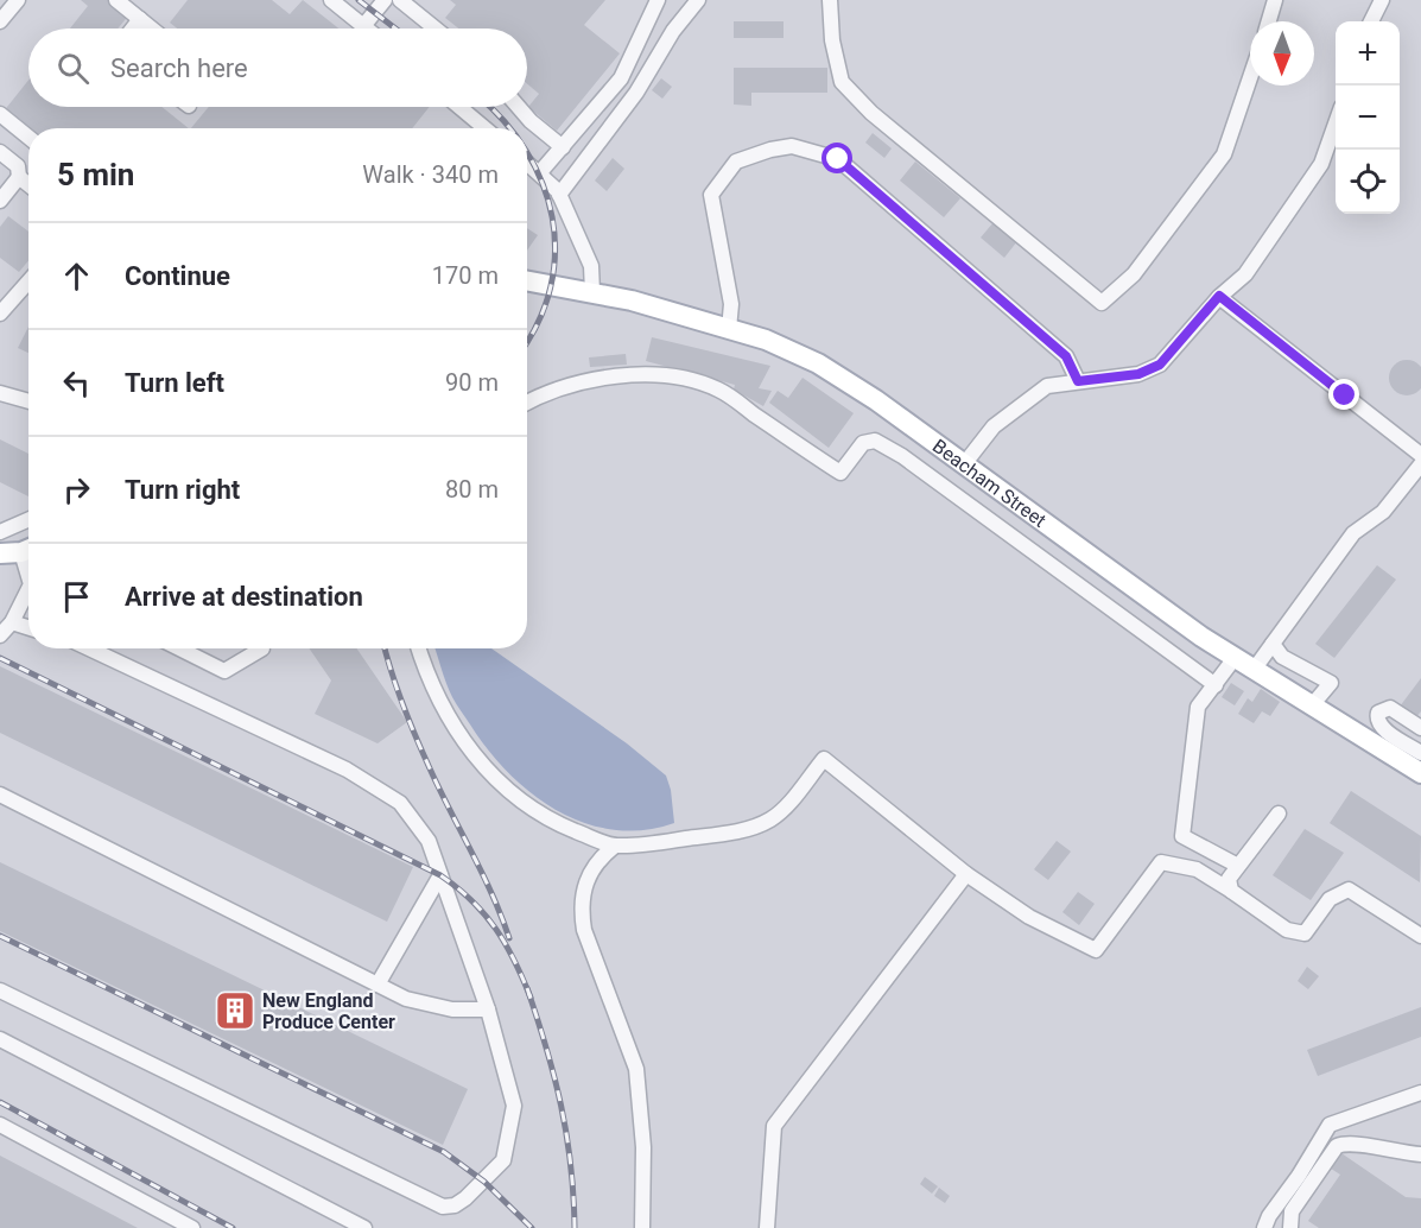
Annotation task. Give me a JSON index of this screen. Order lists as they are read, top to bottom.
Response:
{
  "streets": {
    "main road": ["Beacham Street"]
  },
  "places": {
    "building": ["New England Produce Center"]
  },
  "north": "bottom",
  "page": {
    "map_buttons": ["+", "−"],
    "search": "Search here",
    "heading": ["5 min", "Walk · 340 m"],
    "list": [
      ["Continue", "170 m"],
      ["Turn left", "90 m"],
      ["Turn right", "80 m"],
      "Arrive at destination"
    ]
  }
}
